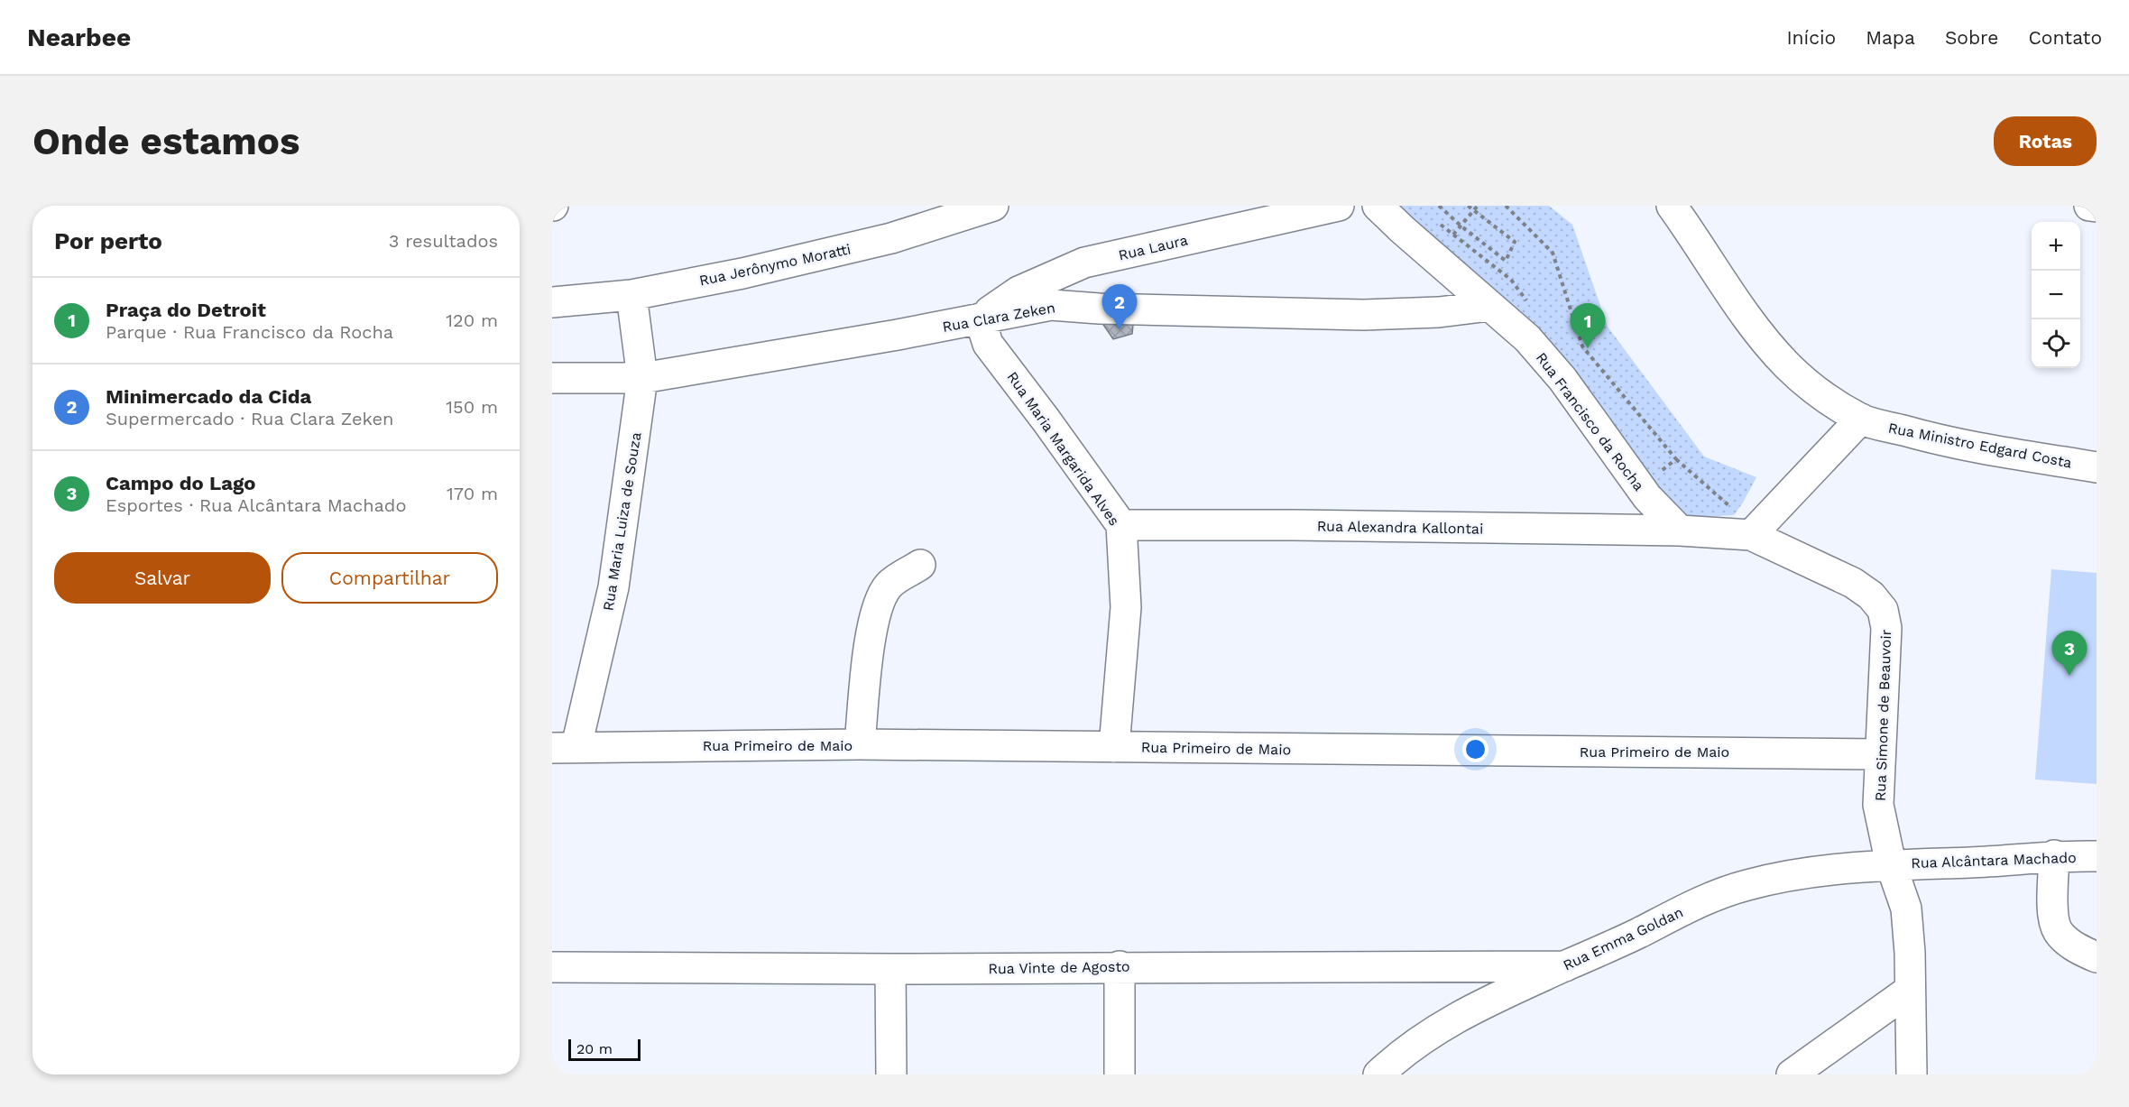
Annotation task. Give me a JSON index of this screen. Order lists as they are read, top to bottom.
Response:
{
  "streets": {
    "street": [
      "Rua Laura",
      "Rua Jerônymo Moratti",
      "Rua Clara Zeken",
      "Rua Francisco da Rocha",
      "Rua Ministro Edgard Costa",
      "Rua Maria Margarida Alves",
      "Rua Maria Luiza de Souza",
      "Rua Alexandra Kallontai",
      "Rua Simone de Beauvoir",
      "Rua Primeiro de Maio",
      "Rua Alcântara Machado",
      "Rua Emma Goldan",
      "Rua Vinte de Agosto"
    ]
  },
  "crossings": [
    ["Rua Laura", "Rua Clara Zeken"],
    ["Rua Laura", "Rua Maria Margarida Alves"],
    ["Rua Jerônymo Moratti", "Rua Maria Luiza de Souza"],
    ["Rua Clara Zeken", "Rua Francisco da Rocha"],
    ["Rua Clara Zeken", "Rua Maria Margarida Alves"],
    ["Rua Clara Zeken", "Rua Maria Luiza de Souza"],
    ["Rua Francisco da Rocha", "Rua Alexandra Kallontai"],
    ["Rua Francisco da Rocha", "Rua Simone de Beauvoir"],
    ["Rua Maria Margarida Alves", "Rua Alexandra Kallontai"],
    ["Rua Maria Margarida Alves", "Rua Primeiro de Maio"],
    ["Rua Maria Luiza de Souza", "Rua Primeiro de Maio"],
    ["Rua Alexandra Kallontai", "Rua Simone de Beauvoir"],
    ["Rua Simone de Beauvoir", "Rua Primeiro de Maio"],
    ["Rua Simone de Beauvoir", "Rua Alcântara Machado"],
    ["Rua Simone de Beauvoir", "Rua Emma Goldan"],
    ["Rua Alcântara Machado", "Rua Emma Goldan"],
    ["Rua Emma Goldan", "Rua Vinte de Agosto"]
  ],
  "scale_bar": "20 m",
  "page": {
    "header": "Nearbee",
    "nav": [
      "Início",
      "Mapa",
      "Sobre",
      "Contato"
    ],
    "buttons": [
      "Rotas",
      ["Salvar", "Compartilhar"]
    ],
    "title": "Onde estamos",
    "heading": ["Por perto", "3 resultados"],
    "map_buttons": ["+", "−"],
    "list": [
      {
        "mark": "1",
        "name": "Praça do Detroit",
        "note": "Parque · Rua Francisco da Rocha",
        "value": "120 m"
      },
      {
        "mark": "2",
        "name": "Minimercado da Cida",
        "note": "Supermercado · Rua Clara Zeken",
        "value": "150 m"
      },
      {
        "mark": "3",
        "name": "Campo do Lago",
        "note": "Esportes · Rua Alcântara Machado",
        "value": "170 m"
      }
    ],
    "pins": ["2", "1", "3"],
    "scale": "20 m"
  }
}
